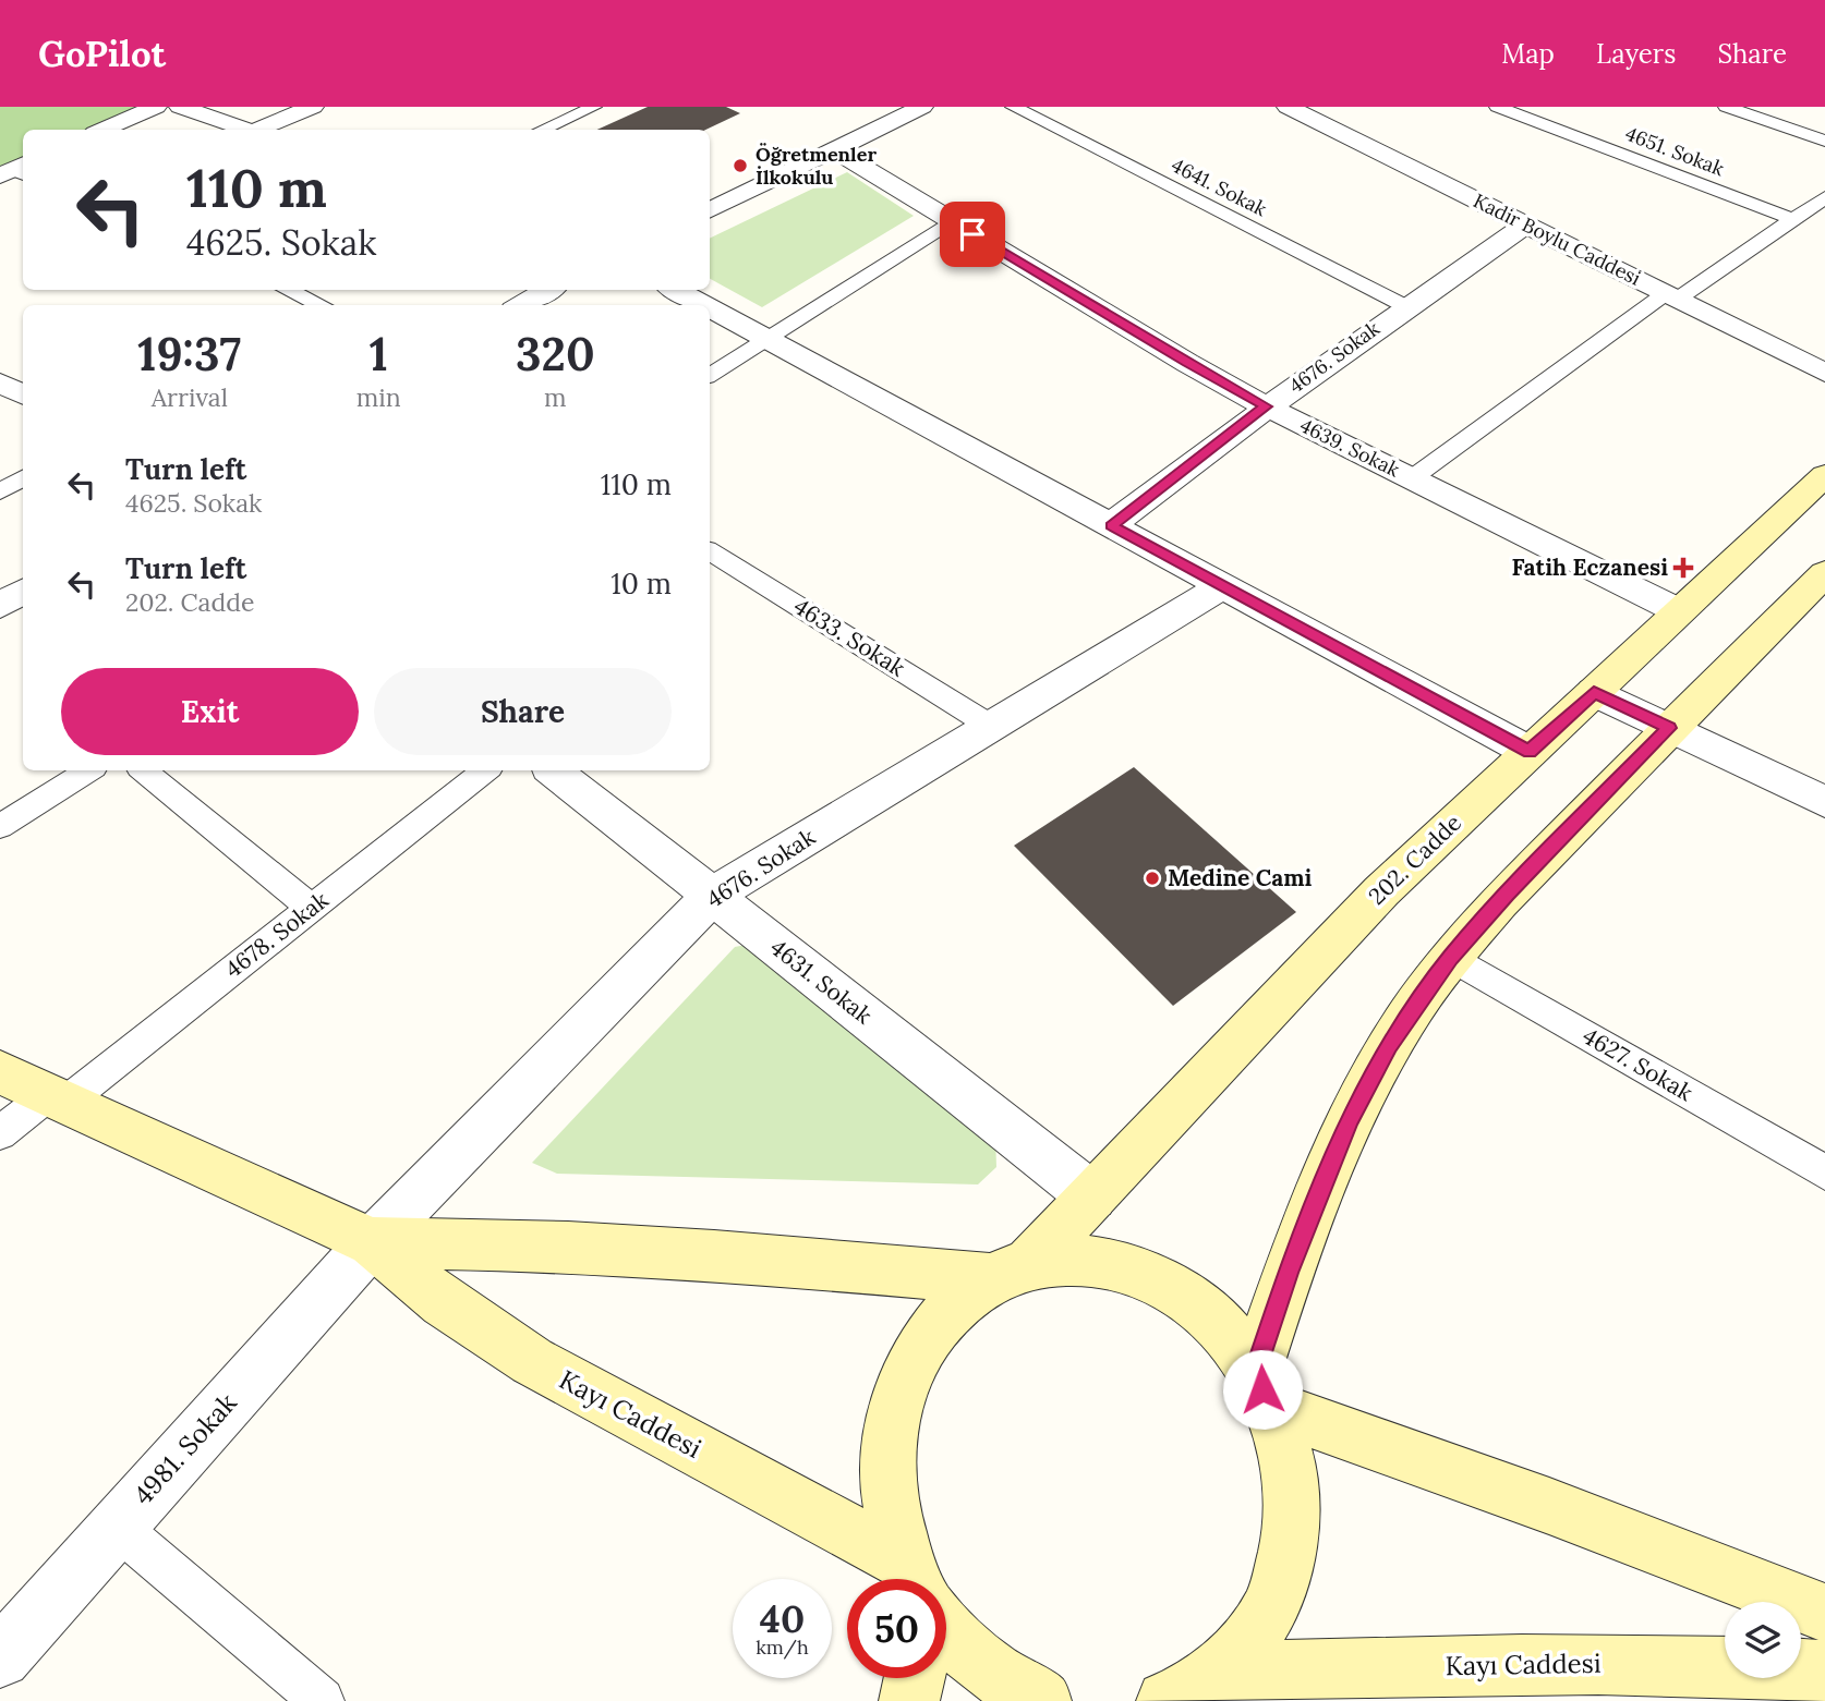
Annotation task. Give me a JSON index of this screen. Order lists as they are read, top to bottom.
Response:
{
  "streets": {
    "main road": ["202. Cadde", "Kayı Caddesi"],
    "street": [
      "Kadir Boylu Caddesi",
      "4676. Sokak",
      "4639. Sokak",
      "4631. Sokak",
      "4981. Sokak"
    ],
    "lane": [
      "4651. Sokak",
      "4641. Sokak",
      "4633. Sokak",
      "4678. Sokak",
      "4627. Sokak"
    ]
  },
  "crossings": [
    ["4641. Sokak", "4676. Sokak"],
    ["Kadir Boylu Caddesi", "4676. Sokak"],
    ["4676. Sokak", "4639. Sokak"],
    ["4676. Sokak", "4633. Sokak"],
    ["4676. Sokak", "4631. Sokak"],
    ["4676. Sokak", "Kayı Caddesi"],
    ["4676. Sokak", "4981. Sokak"],
    ["4639. Sokak", "202. Cadde"],
    ["202. Cadde", "4631. Sokak"],
    ["202. Cadde", "Kayı Caddesi"],
    ["4678. Sokak", "Kayı Caddesi"],
    ["Kayı Caddesi", "4981. Sokak"]
  ],
  "places": {
    "other": ["Öğretmenler İlkokulu", "Medine Cami"],
    "health": ["Fatih Eczanesi"]
  },
  "page": {
    "header": "GoPilot",
    "nav": ["Map", "Layers", "Share"],
    "turn": ["110 m", "4625. Sokak"],
    "eta": [
      "19:37",
      "Arrival",
      "1",
      "min",
      "320",
      "m"
    ],
    "list": [
      {
        "name": "Turn left",
        "note": "4625. Sokak",
        "value": "110 m"
      },
      {
        "name": "Turn left",
        "note": "202. Cadde",
        "value": "10 m"
      }
    ],
    "buttons": ["Exit", "Share"],
    "speed": "40 km/h",
    "limit": "50"
  }
}
